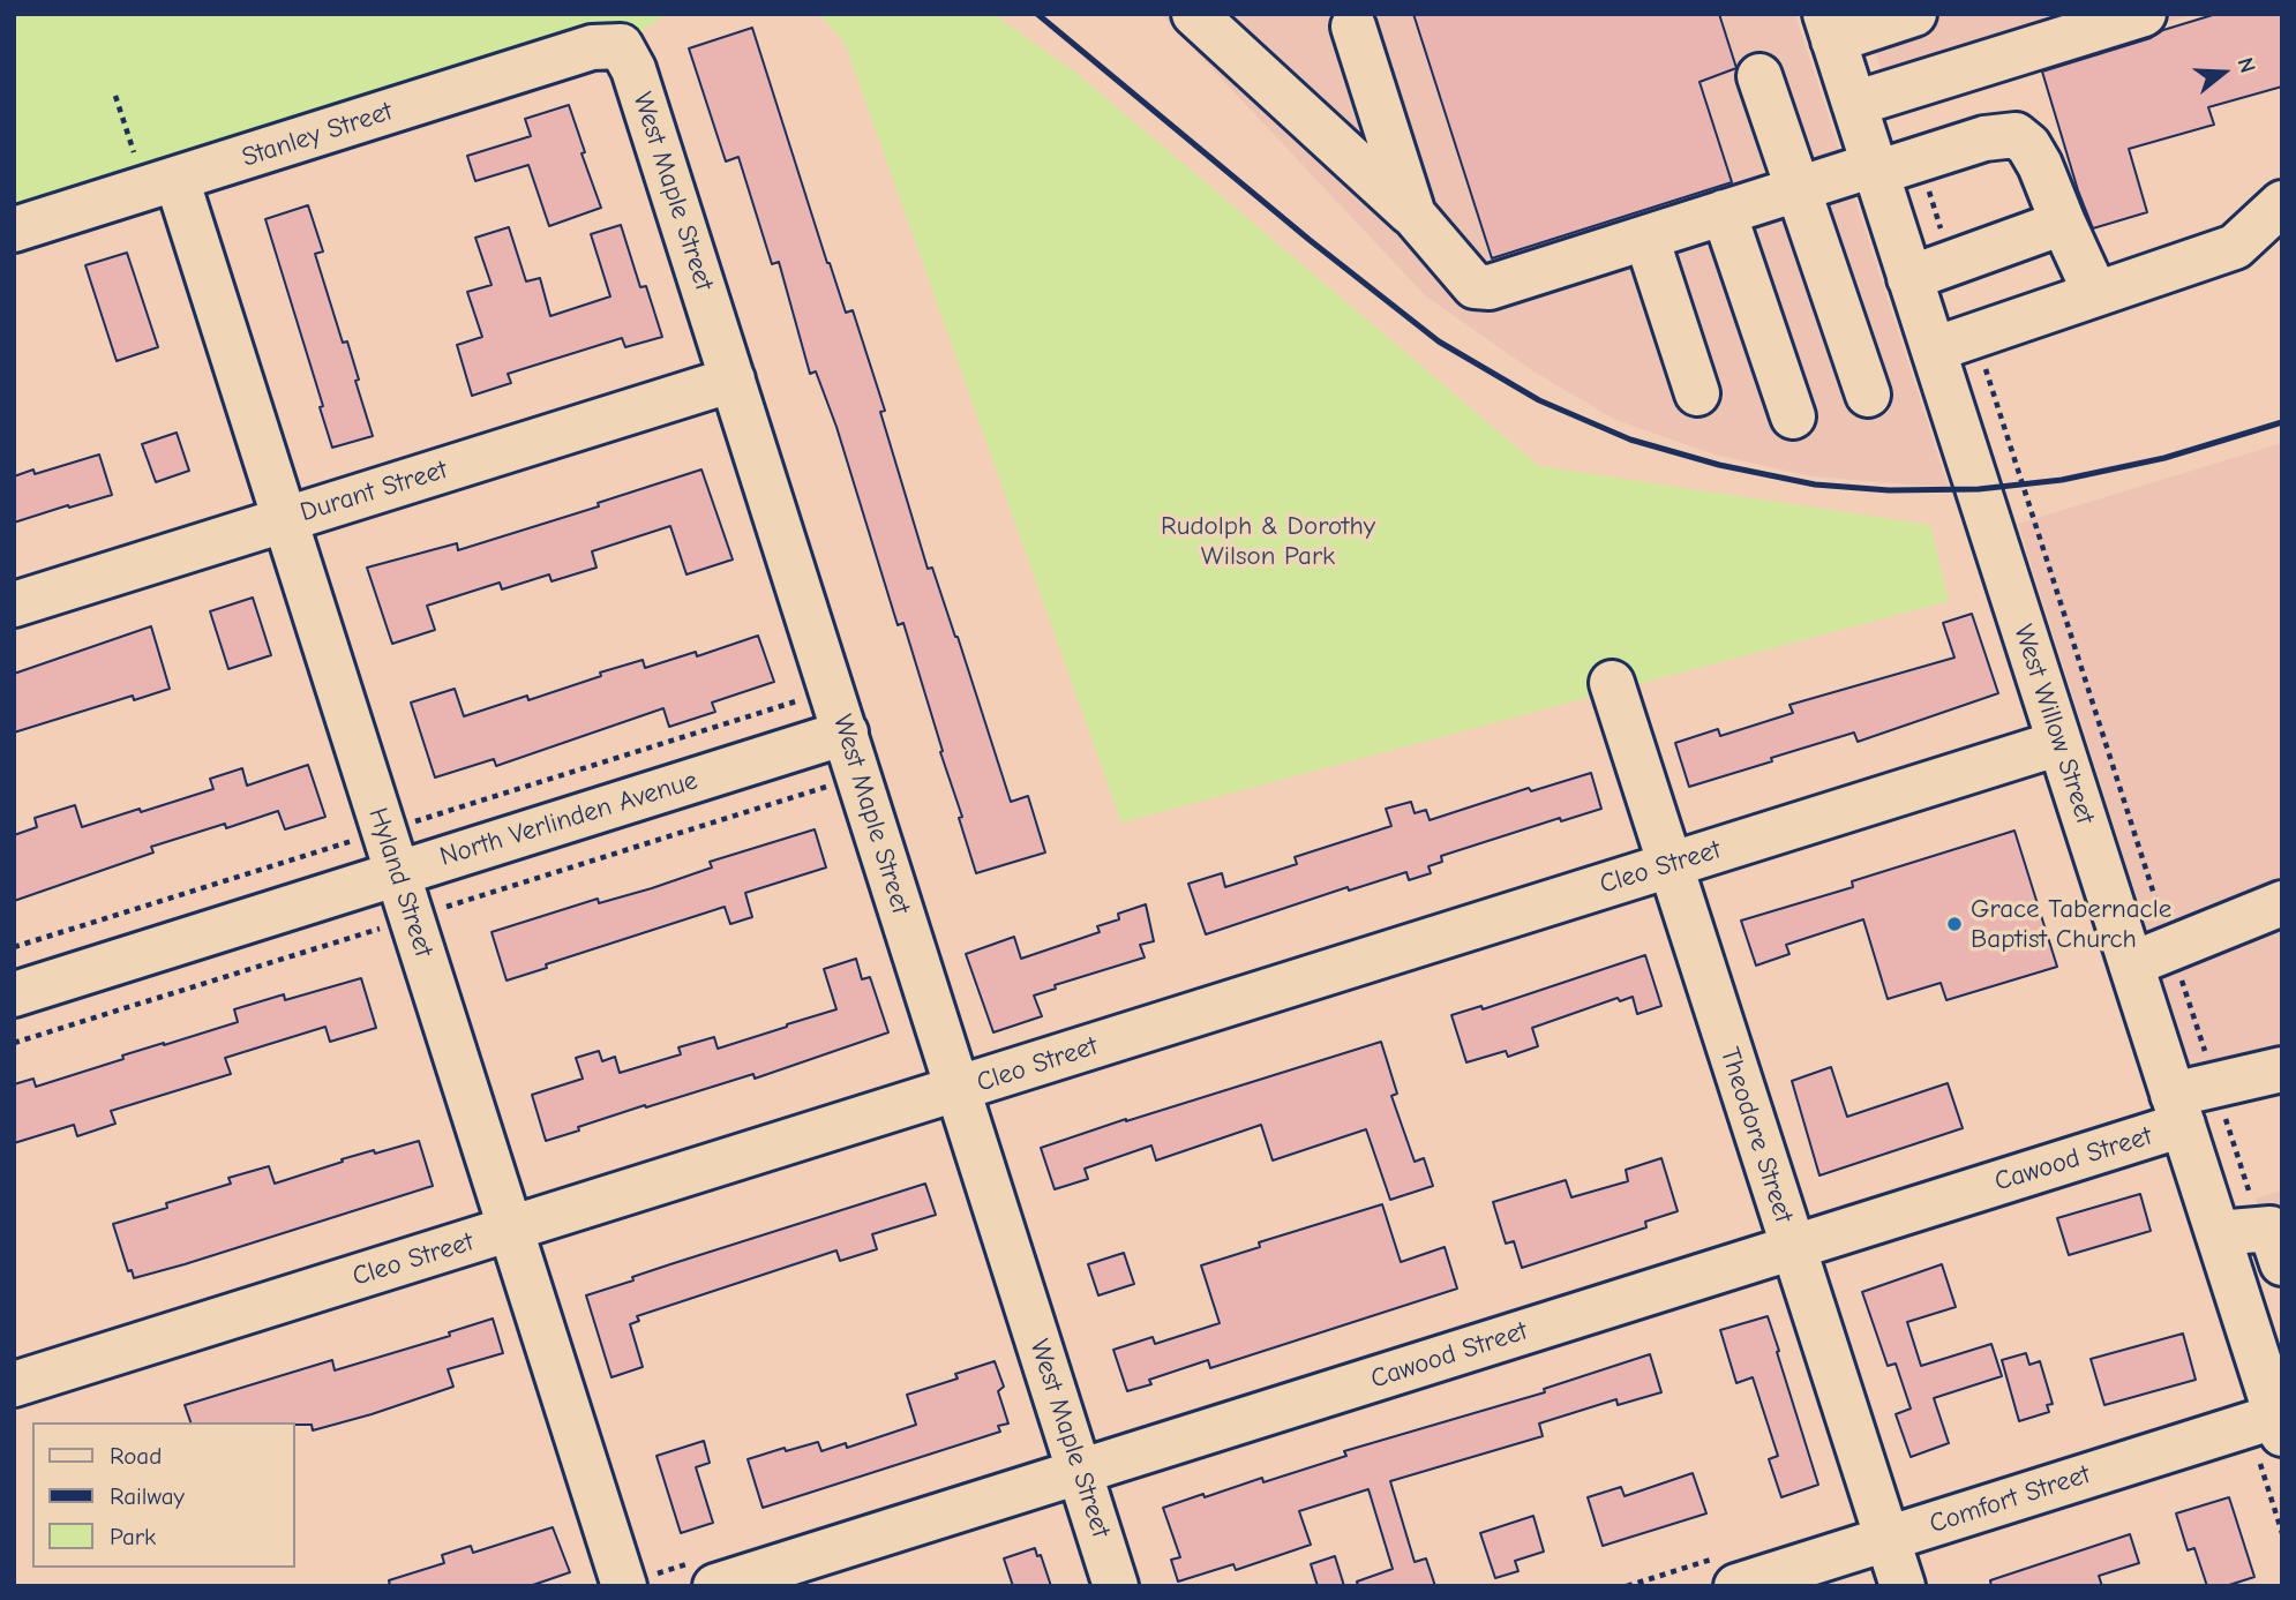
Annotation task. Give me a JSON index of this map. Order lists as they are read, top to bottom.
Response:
{
  "streets": {
    "street": [
      "Stanley Street",
      "West Maple Street",
      "Durant Street",
      "West Willow Street",
      "North Verlinden Avenue",
      "Cleo Street",
      "Hyland Street",
      "Theodore Street",
      "Cawood Street",
      "Comfort Street"
    ]
  },
  "crossings": [
    ["Stanley Street", "West Maple Street"],
    ["Stanley Street", "Hyland Street"],
    ["West Maple Street", "Durant Street"],
    ["West Maple Street", "North Verlinden Avenue"],
    ["West Maple Street", "Cleo Street"],
    ["West Maple Street", "Cawood Street"],
    ["Durant Street", "Hyland Street"],
    ["West Willow Street", "Cleo Street"],
    ["West Willow Street", "Cawood Street"],
    ["West Willow Street", "Comfort Street"],
    ["North Verlinden Avenue", "Hyland Street"],
    ["Cleo Street", "Hyland Street"],
    ["Cleo Street", "Theodore Street"],
    ["Theodore Street", "Cawood Street"],
    ["Theodore Street", "Comfort Street"]
  ],
  "parks": ["Rudolph & Dorothy Wilson Park"],
  "places": ["Grace Tabernacle Baptist Church"],
  "legend": ["Road", "Railway", "Park"],
  "north": "right"
}
